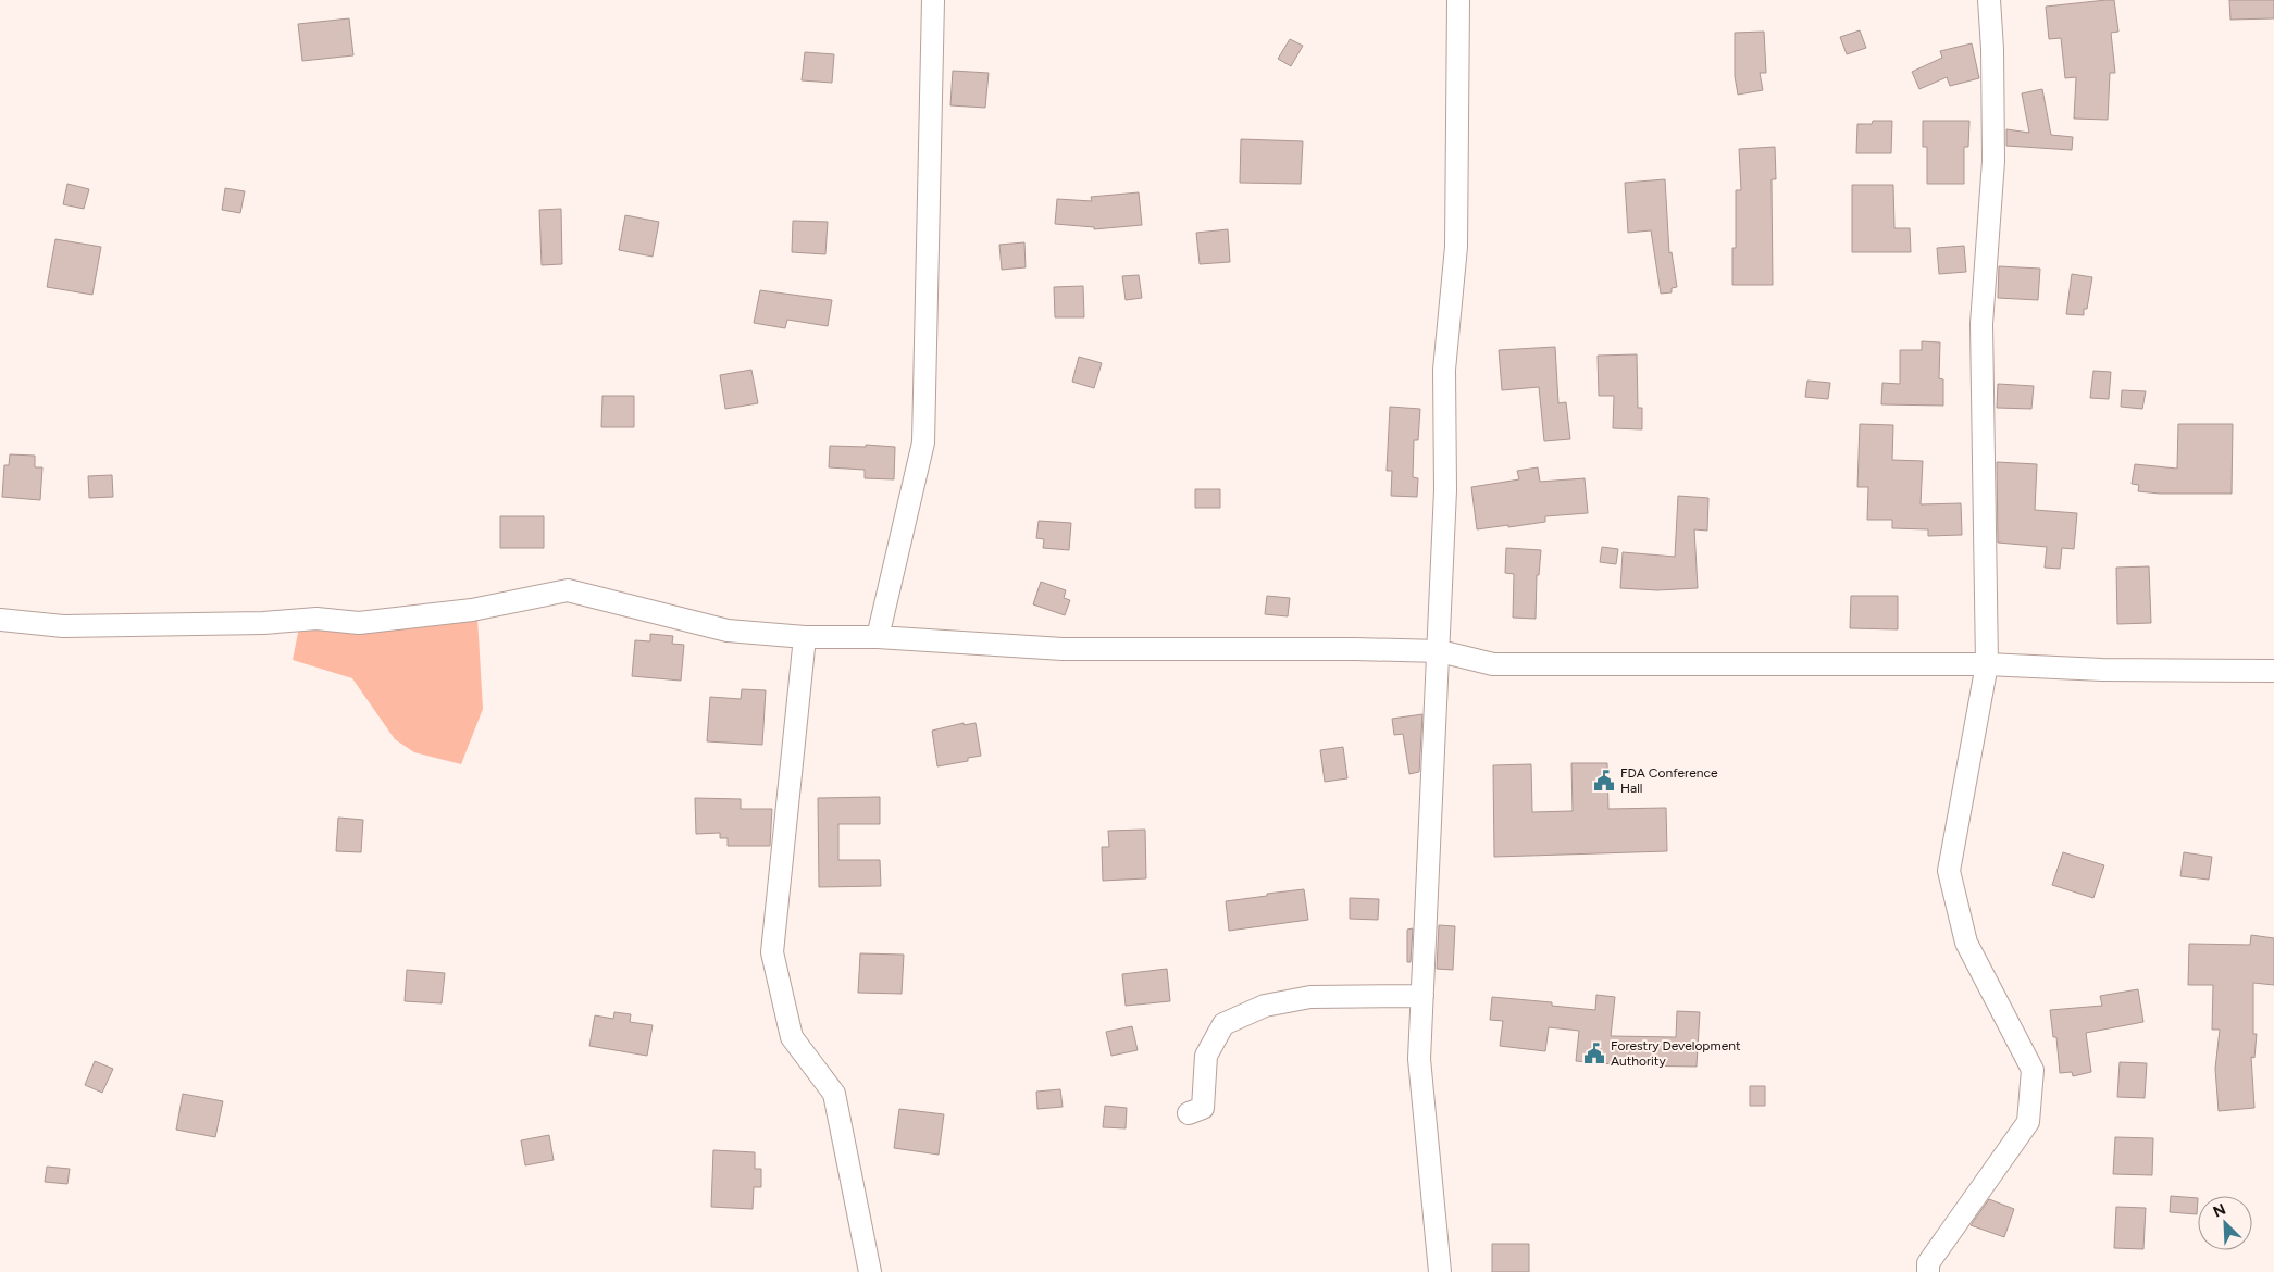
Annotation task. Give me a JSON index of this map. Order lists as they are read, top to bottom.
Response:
{
  "places": {
    "public building": ["FDA Conference Hall", "Forestry Development Authority"]
  },
  "north": "top left"
}
